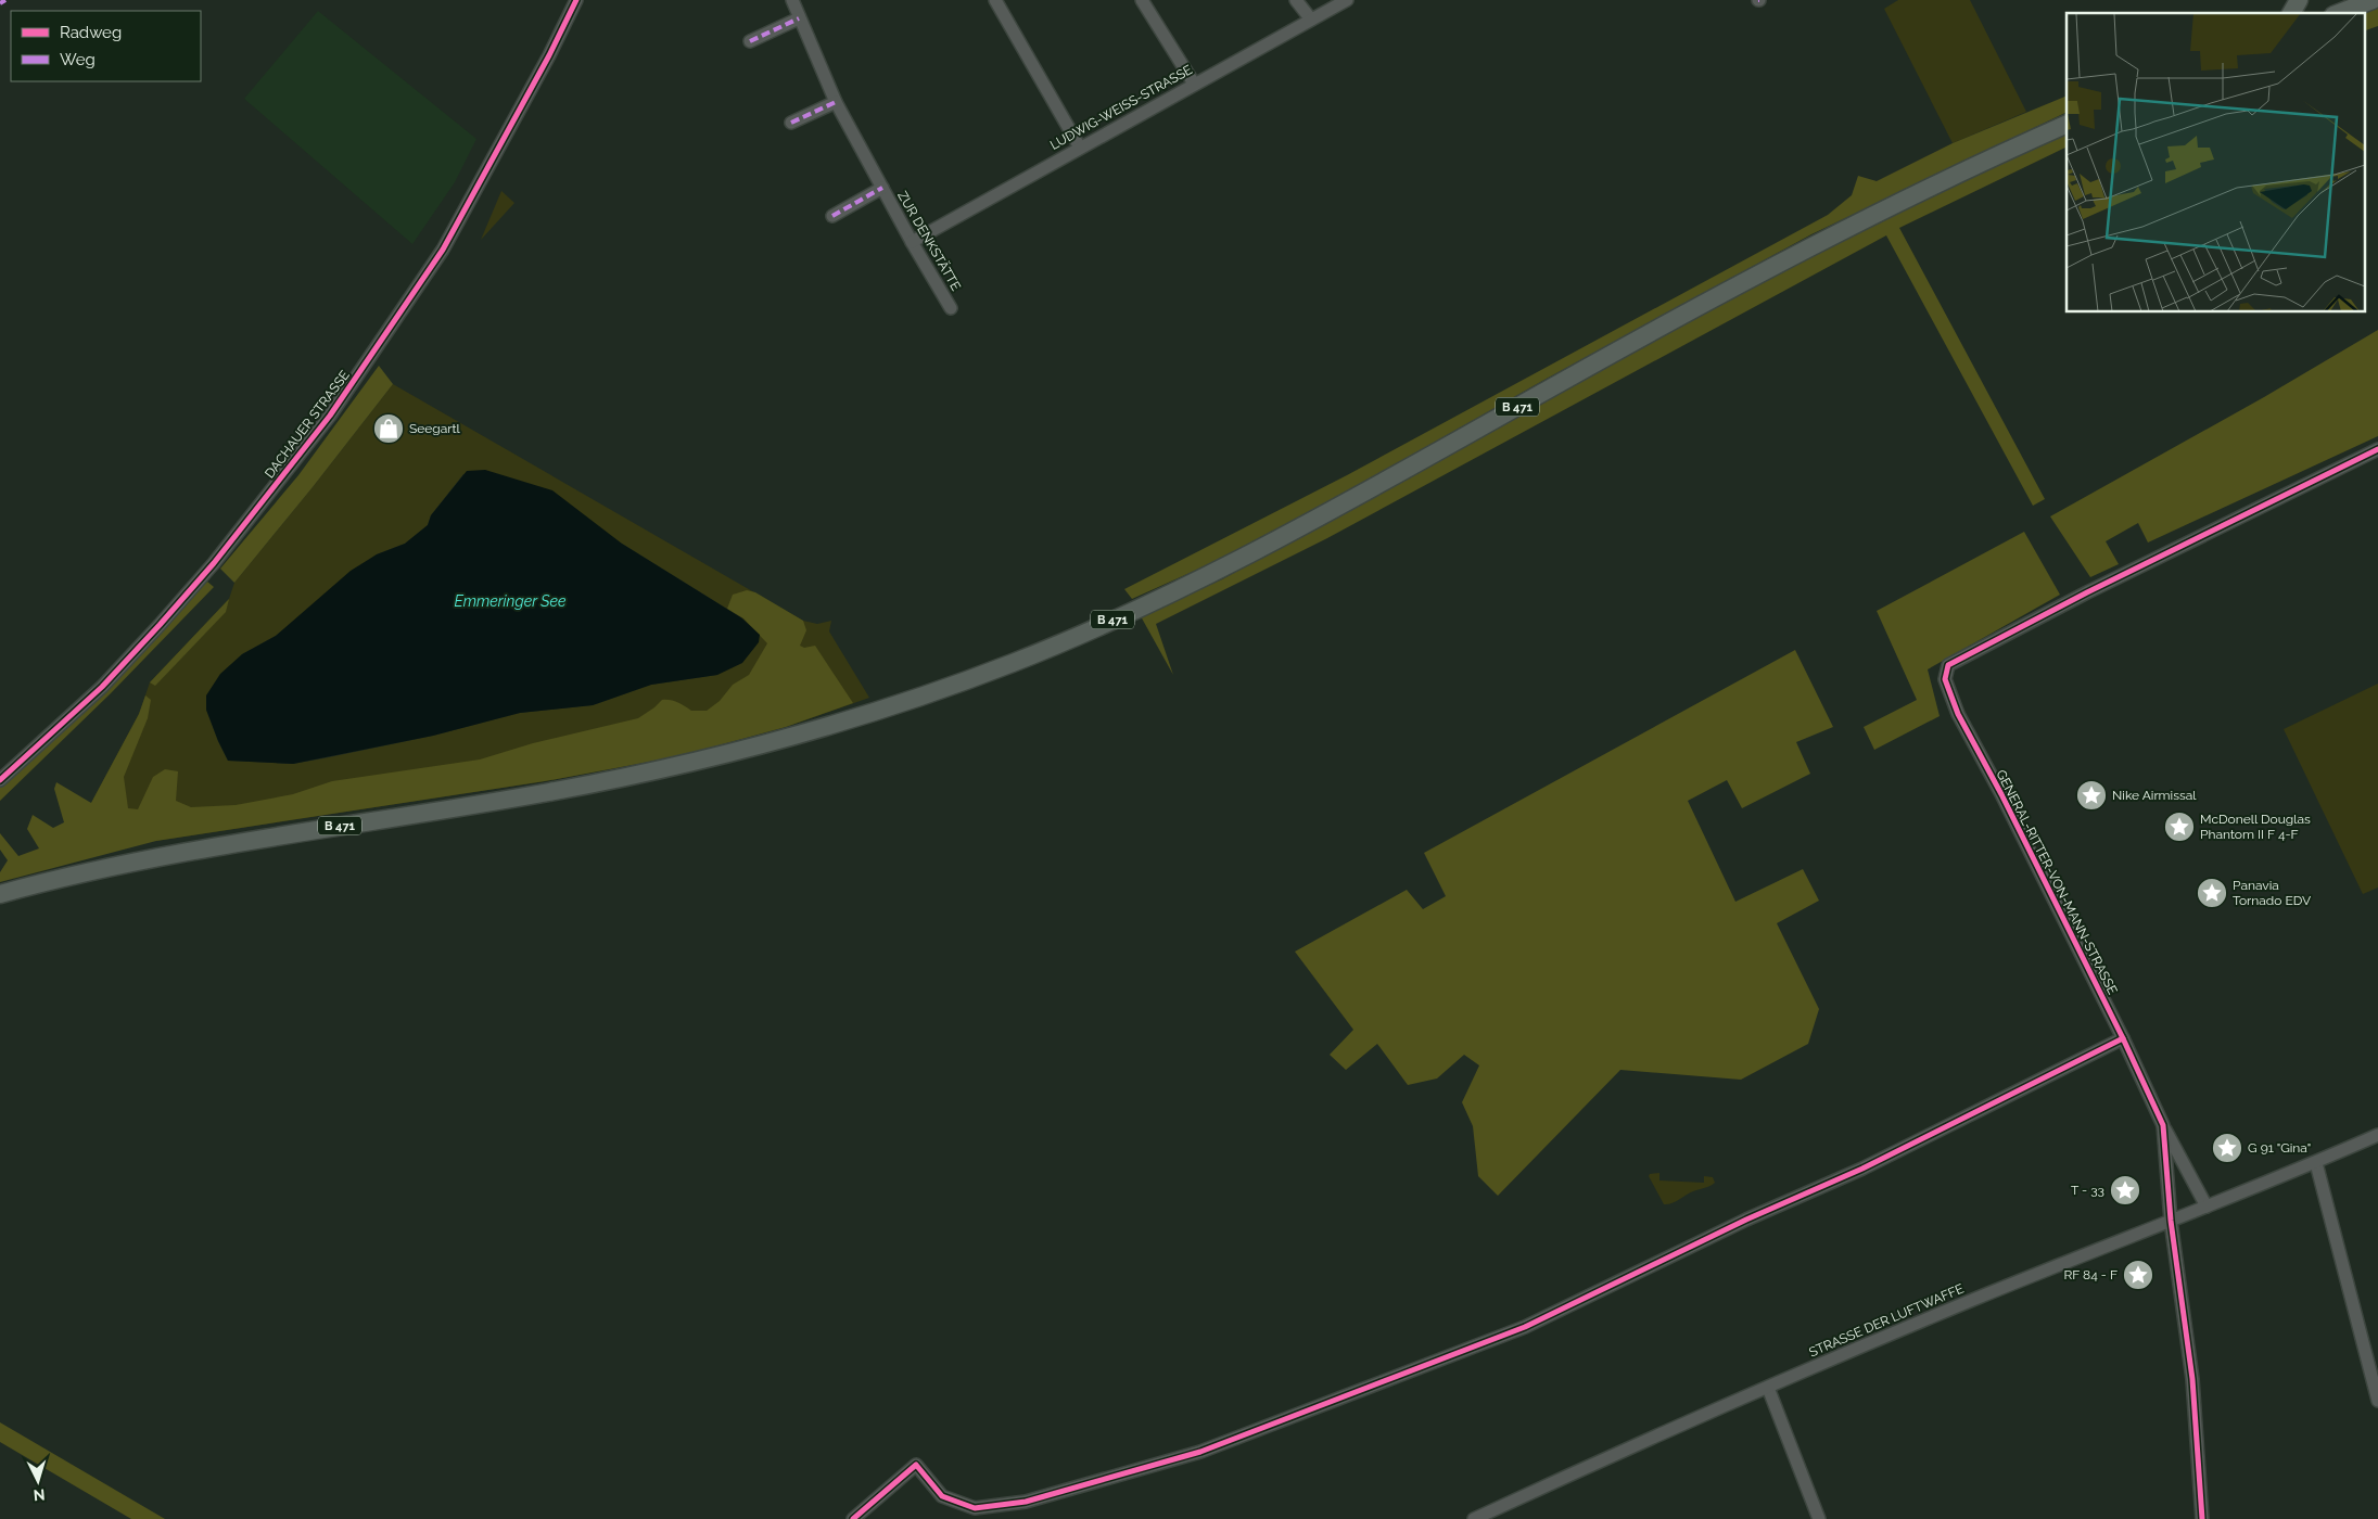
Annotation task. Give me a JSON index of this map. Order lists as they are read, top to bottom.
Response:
{
  "streets": {
    "highway": ["B 471"],
    "street": [
      "LUDWIG-WEISS-STRASSE",
      "ZUR DENKSTÄTTE",
      "DACHAUER STRASSE",
      "GENERAL-RITTER-VON-MANN-STRASSE",
      "STRASSE DER LUFTWAFFE"
    ]
  },
  "crossings": [
    ["LUDWIG-WEISS-STRASSE", "ZUR DENKSTÄTTE"],
    ["GENERAL-RITTER-VON-MANN-STRASSE", "STRASSE DER LUFTWAFFE"]
  ],
  "water": ["Emmeringer See"],
  "places": {
    "shop": ["Seegartl"],
    "place": [
      "Nike Airmissal",
      "McDonell Douglas Phantom II F 4-F",
      "Panavia Tornado EDV",
      "G 91 \"Gina\"",
      "T - 33",
      "RF 84 - F"
    ]
  },
  "legend": ["Radweg", "Weg"],
  "north": "bottom"
}
